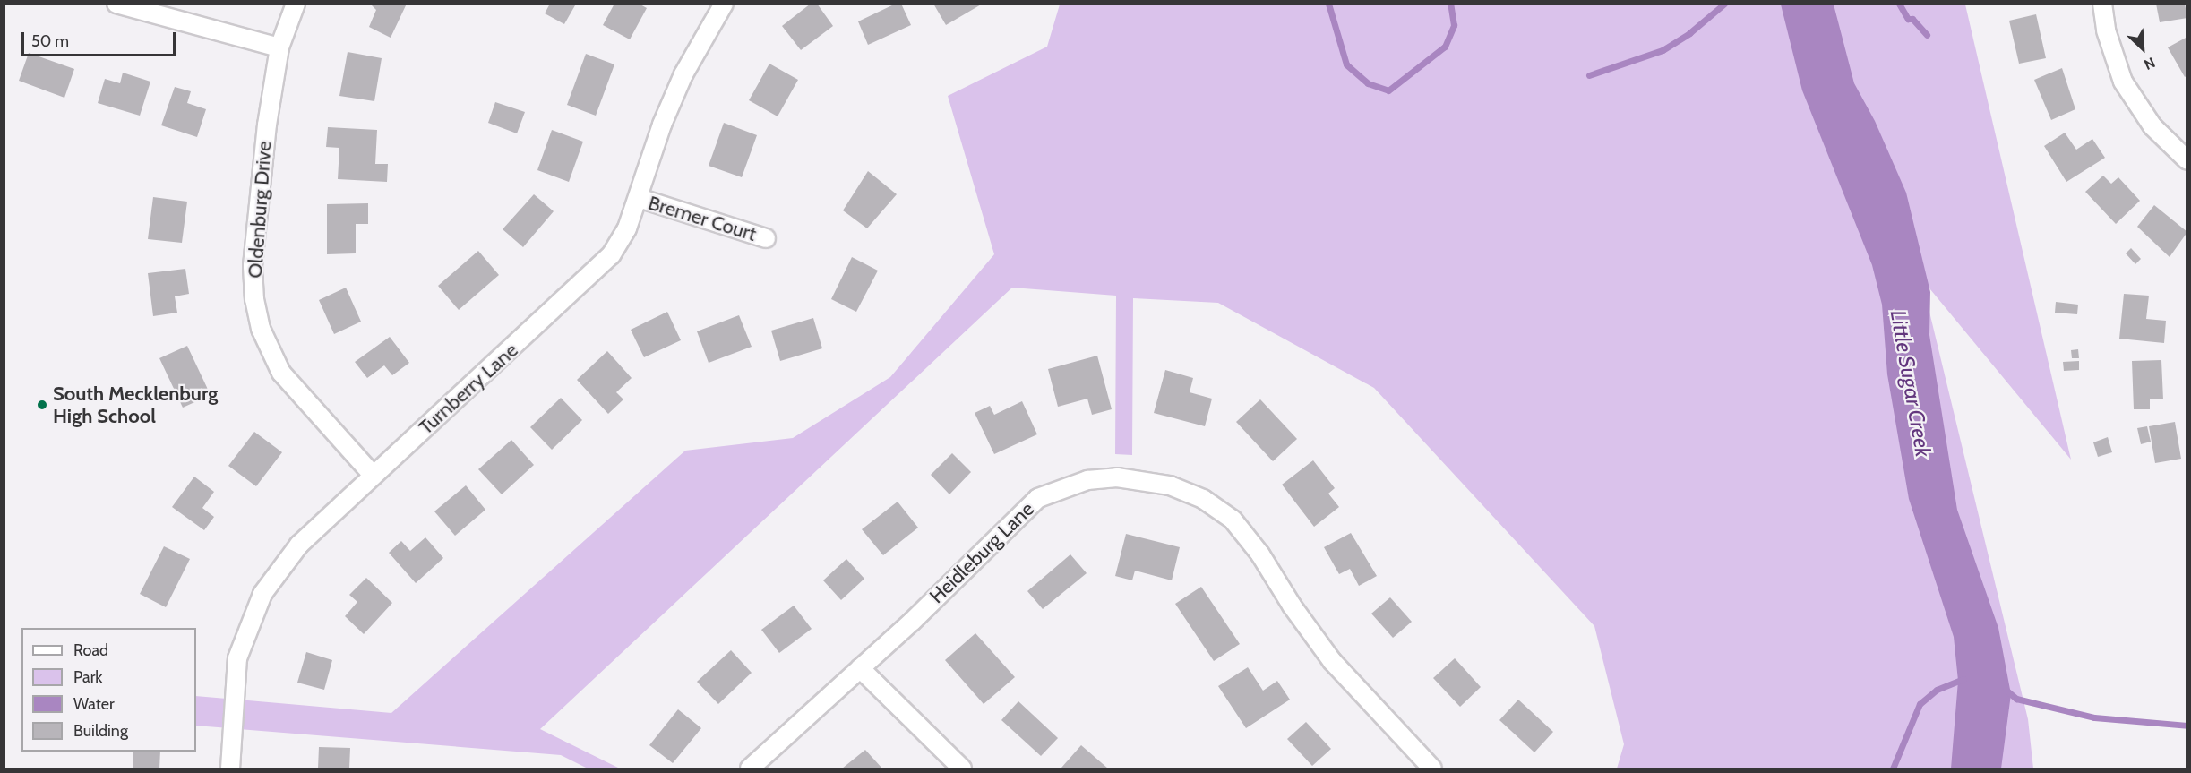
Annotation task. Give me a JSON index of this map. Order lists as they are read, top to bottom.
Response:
{
  "streets": {
    "street": [
      "Oldenburg Drive",
      "Bremer Court",
      "Turnberry Lane",
      "Heidleburg Lane"
    ]
  },
  "crossings": [
    ["Oldenburg Drive", "Turnberry Lane"],
    ["Bremer Court", "Turnberry Lane"]
  ],
  "water": ["Little Sugar Creek"],
  "places": ["South Mecklenburg High School"],
  "legend": [
    "Road",
    "Park",
    "Water",
    "Building"
  ],
  "scale_bar": "50 m",
  "north": "bottom right"
}
